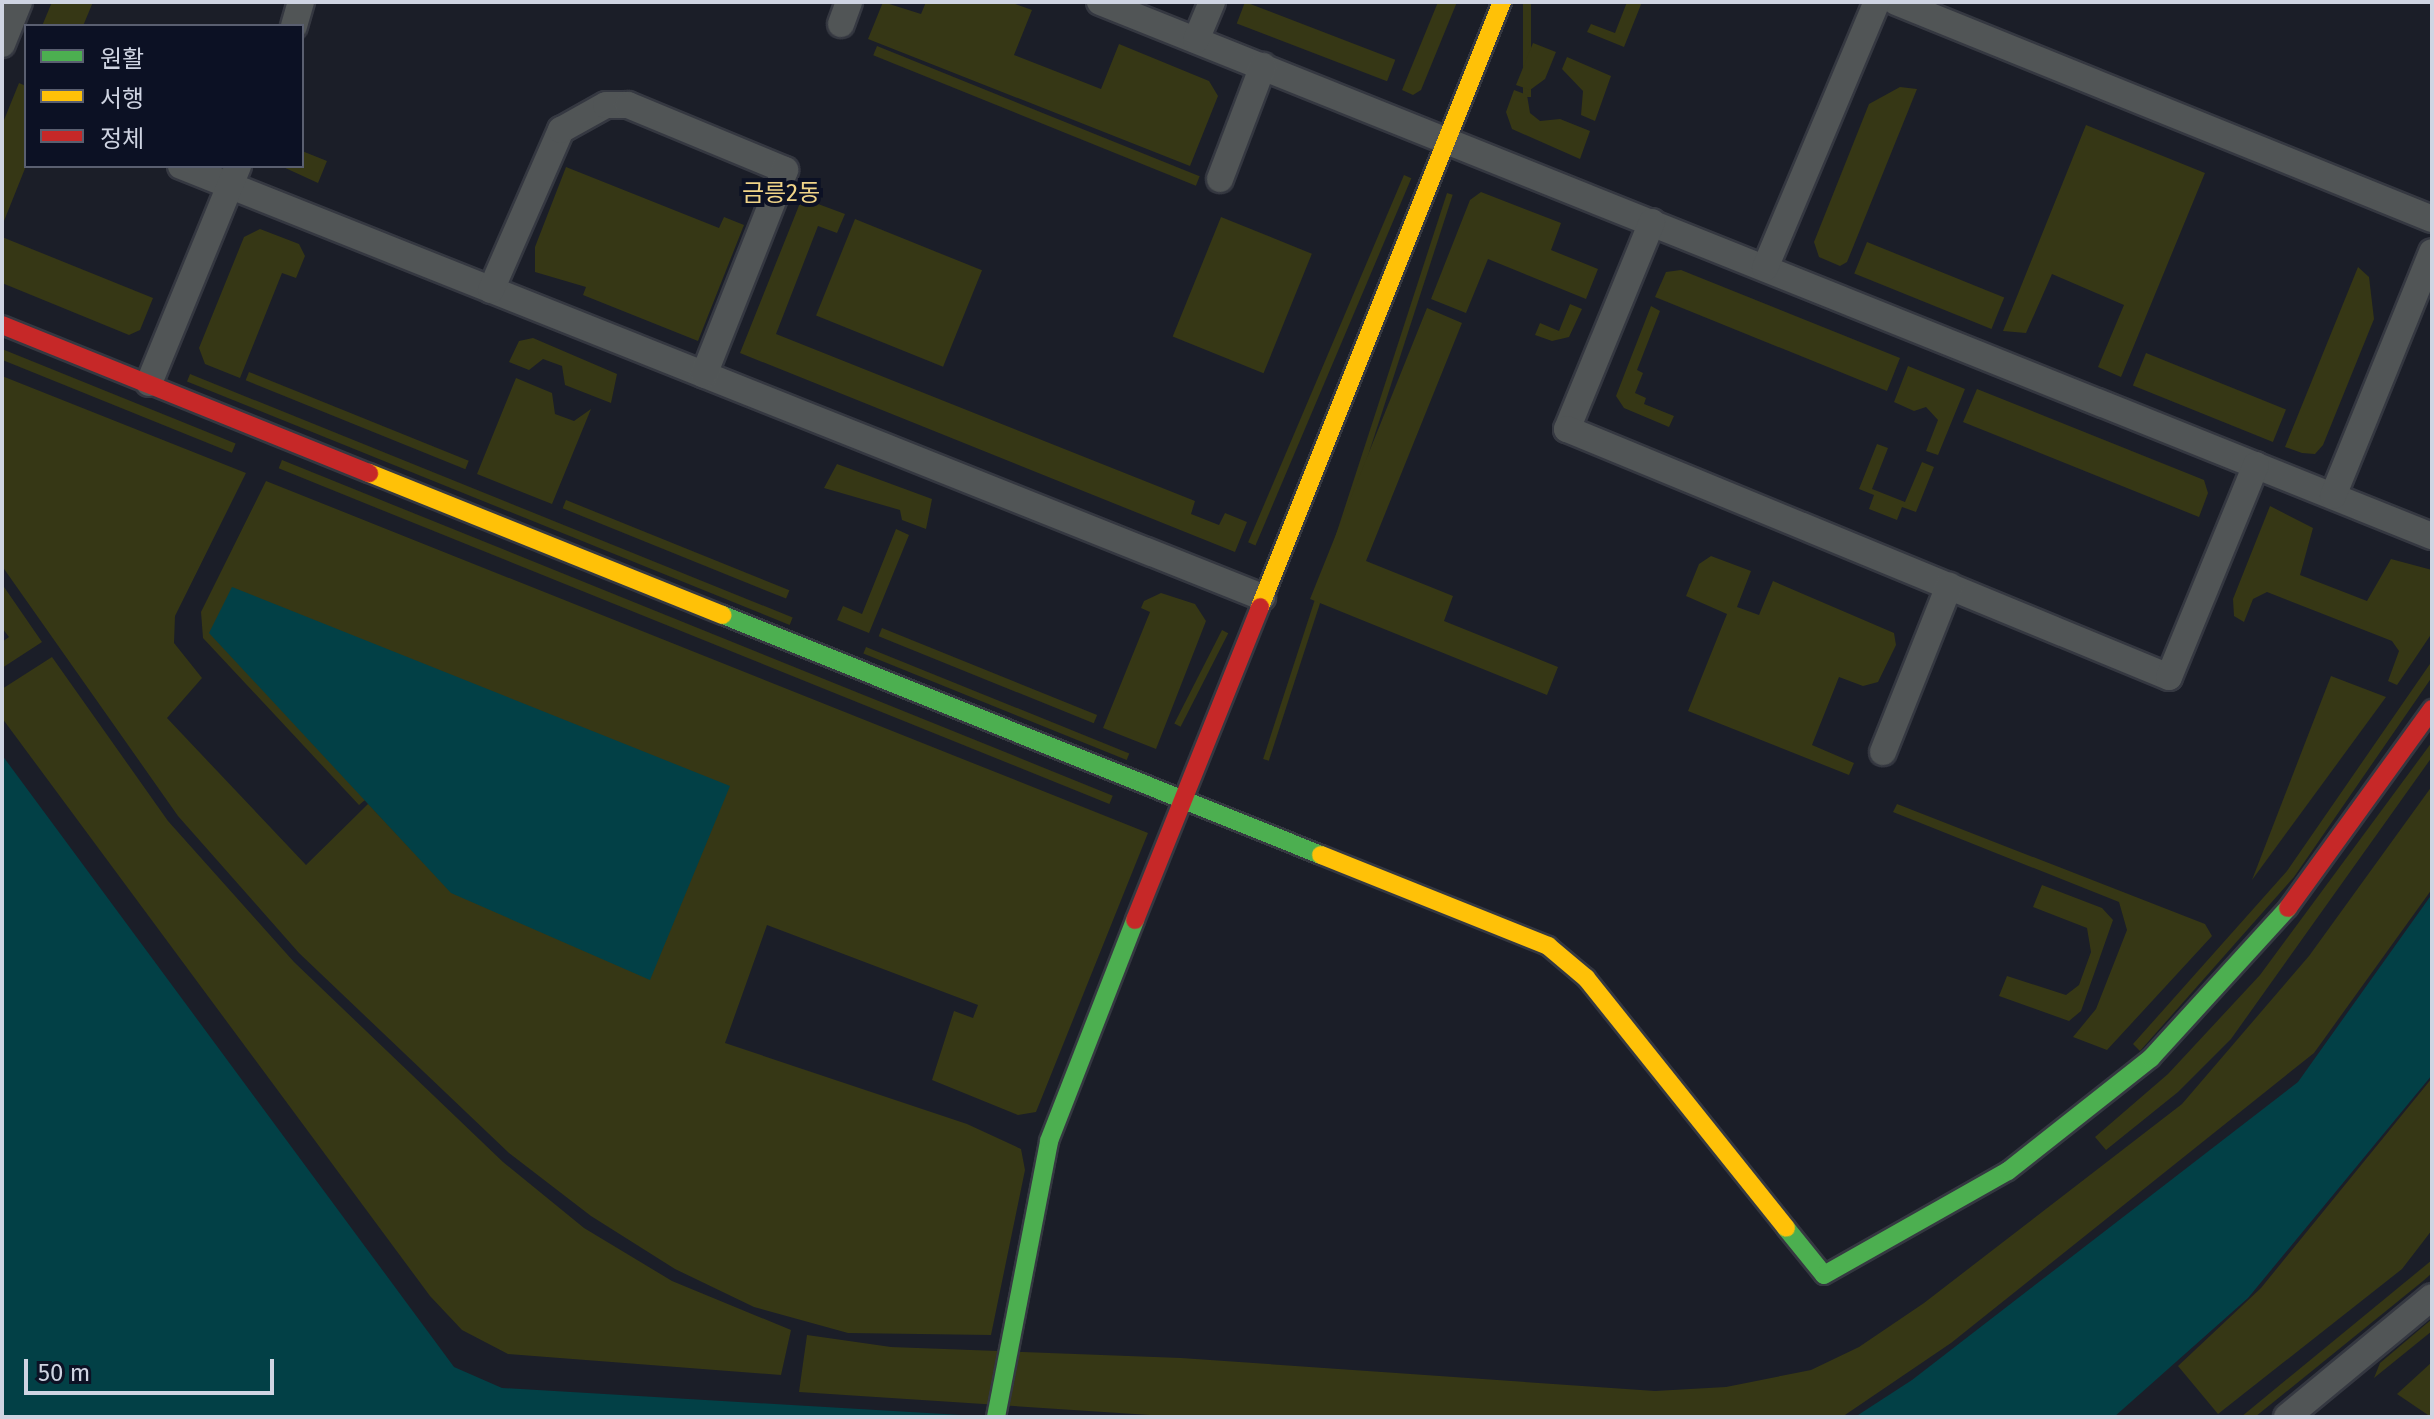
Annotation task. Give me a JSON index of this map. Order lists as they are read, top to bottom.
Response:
{
  "districts": ["금릉2동"],
  "legend": ["원활", "서행", "정체"],
  "scale_bar": "50 m"
}
